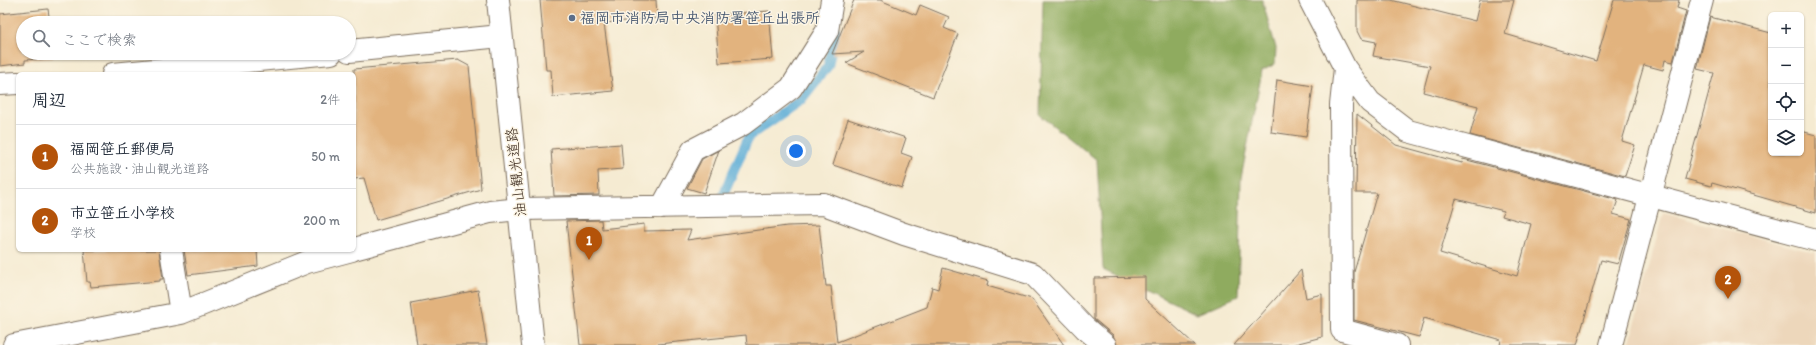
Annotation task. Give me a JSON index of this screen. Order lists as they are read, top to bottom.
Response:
{
  "streets": {
    "street": ["油山観光道路"]
  },
  "places": ["福岡市消防局中央消防署笹丘出張所"],
  "page": {
    "map_buttons": ["+", "−"],
    "search": "ここで検索",
    "heading": ["周辺", "2件"],
    "list": [
      {
        "mark": "1",
        "name": "福岡笹丘郵便局",
        "note": "公共施設 · 油山観光道路",
        "value": "50 m"
      },
      {
        "mark": "2",
        "name": "市立笹丘小学校",
        "note": "学校",
        "value": "200 m"
      }
    ],
    "pins": ["1", "2"]
  }
}
